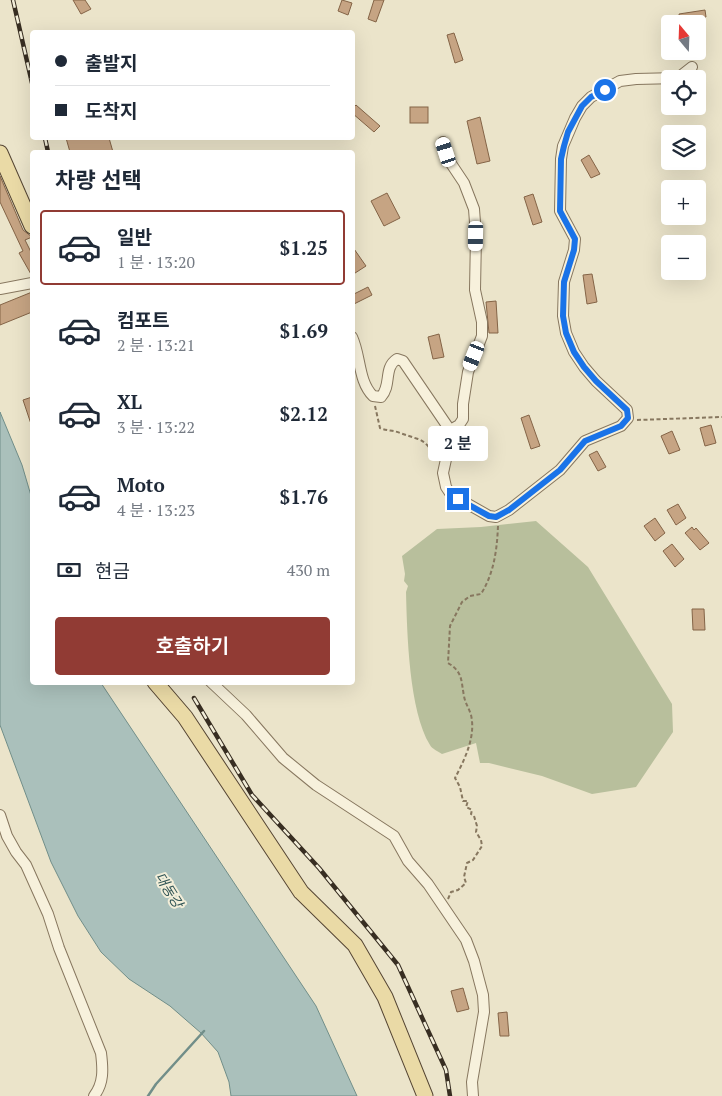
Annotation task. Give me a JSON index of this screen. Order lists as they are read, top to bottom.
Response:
{
  "water": ["대동강"],
  "north": "top",
  "page": {
    "map_buttons": ["+", "−"],
    "banner": ["출발지", "도착지"],
    "heading": "차량 선택",
    "list": [
      {
        "name": "일반",
        "note": "1 분 · 13:20",
        "value": "$1.25"
      },
      {
        "name": "컴포트",
        "note": "2 분 · 13:21",
        "value": "$1.69"
      },
      {
        "name": "XL",
        "note": "3 분 · 13:22",
        "value": "$2.12"
      },
      {
        "name": "Moto",
        "note": "4 분 · 13:23",
        "value": "$1.76"
      }
    ],
    "bubble": "2 분",
    "pay": ["현금", "430 m"],
    "buttons": "호출하기"
  }
}
